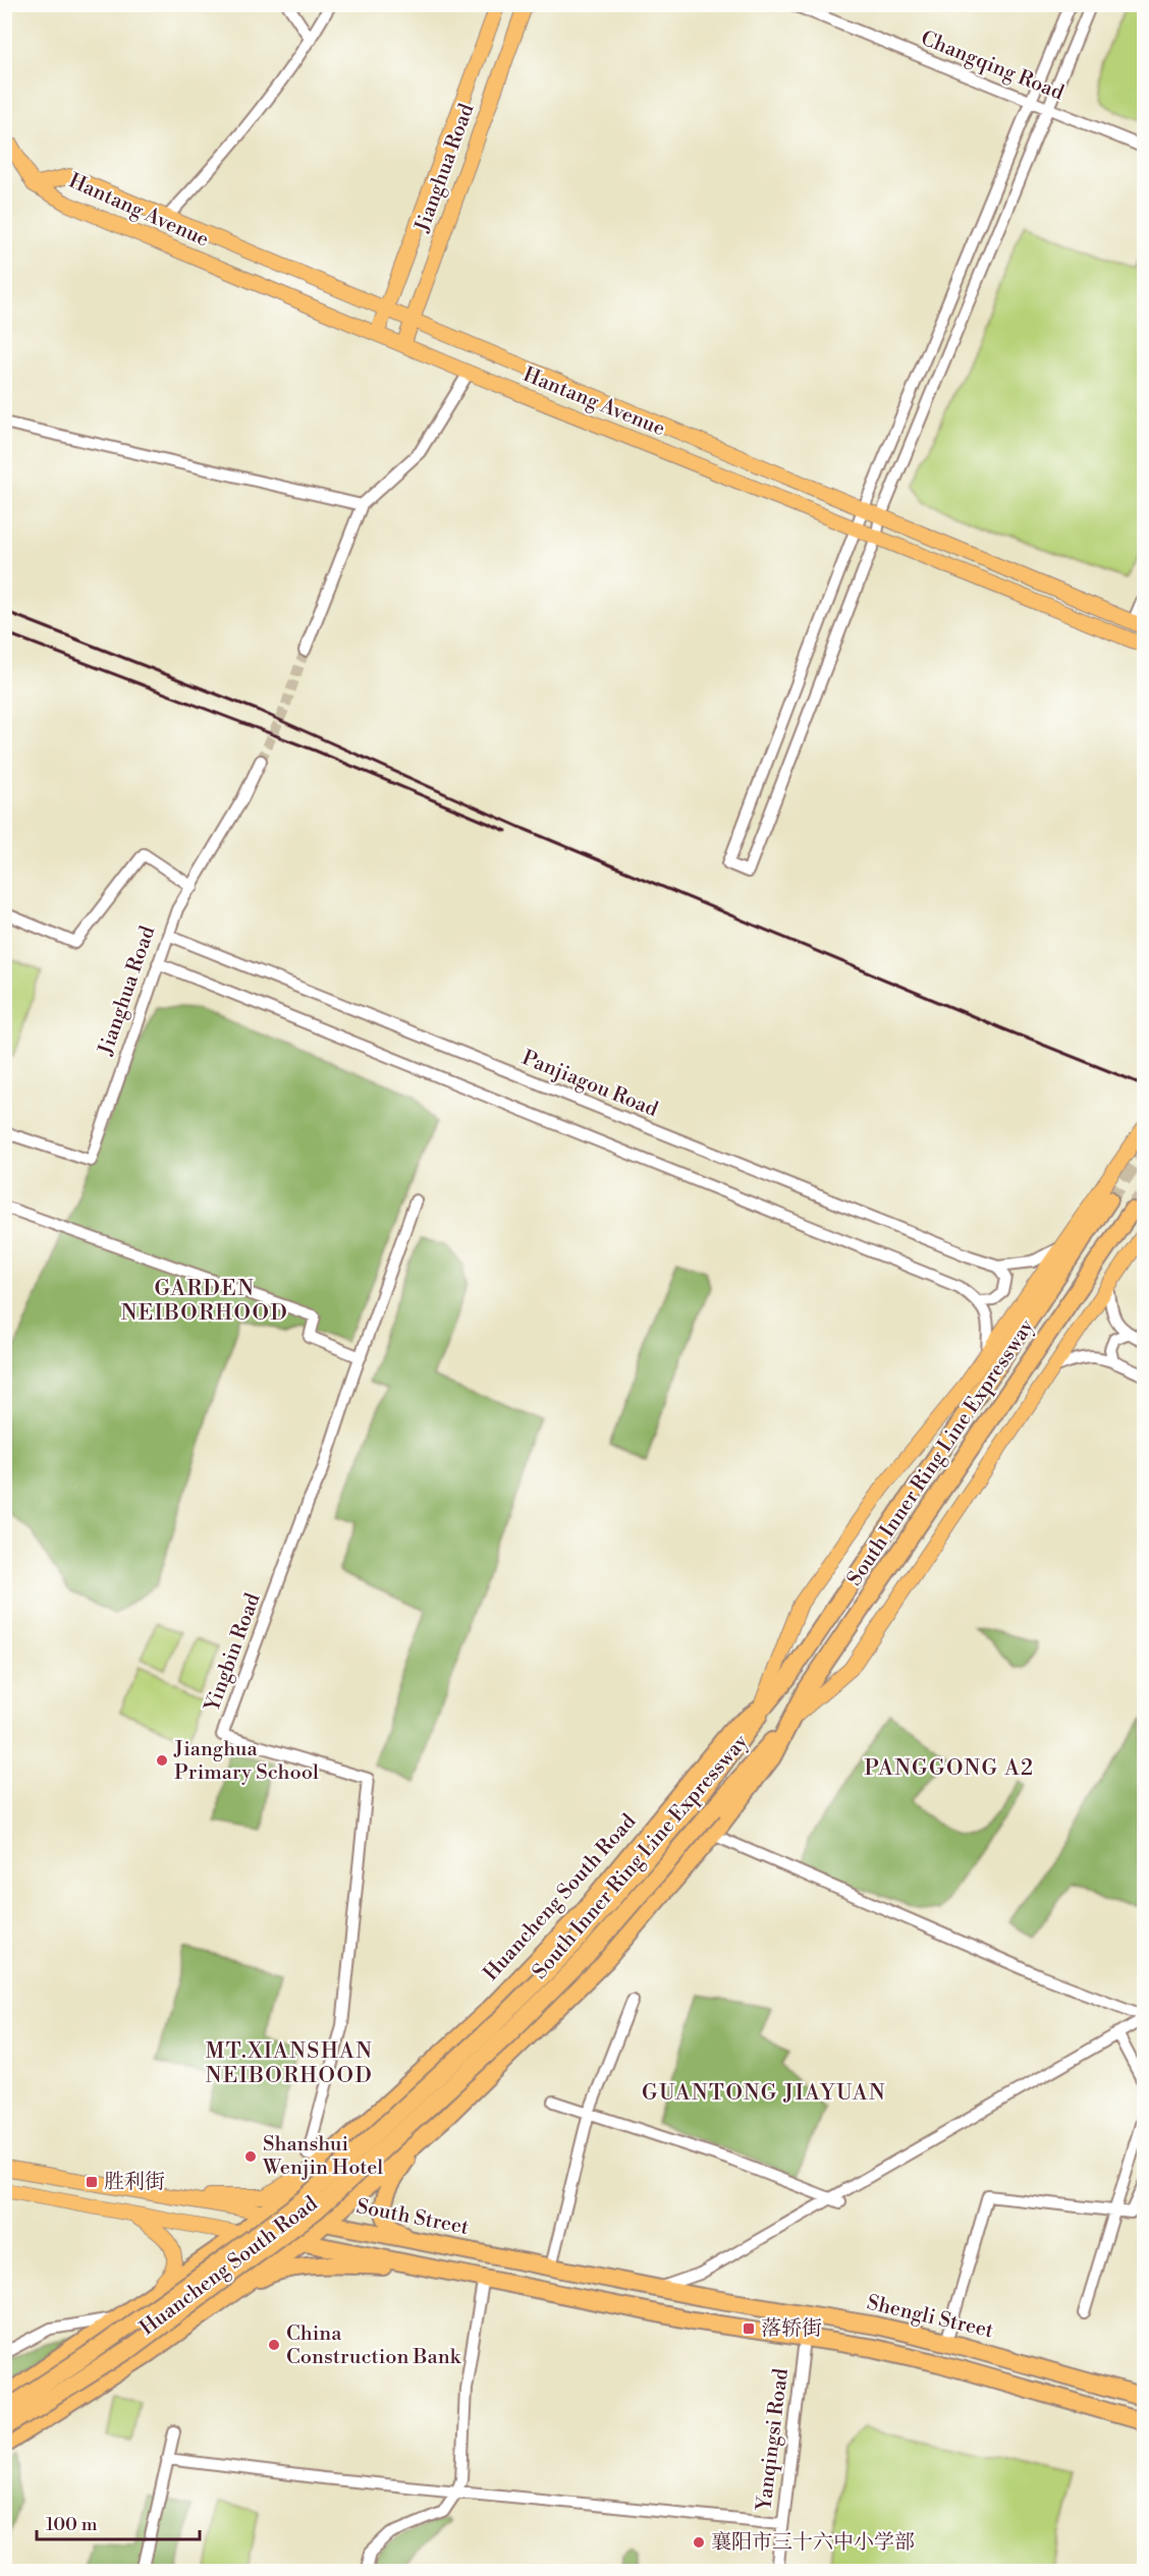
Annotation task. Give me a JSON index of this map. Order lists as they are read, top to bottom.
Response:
{
  "streets": {
    "highway": [
      "South Inner Ring Line Expressway",
      "Huancheng South Road",
      "South Street",
      "Shengli Street"
    ],
    "main road": ["Jianghua Road", "Hantang Avenue"],
    "street": [
      "Changqing Road",
      "Panjiagou Road",
      "Yingbin Road",
      "Yanqingsi Road"
    ]
  },
  "crossings": [
    ["Jianghua Road", "Hantang Avenue"],
    ["Jianghua Road", "Panjiagou Road"],
    ["South Inner Ring Line Expressway", "Huancheng South Road"],
    ["Yingbin Road", "Huancheng South Road"],
    ["Huancheng South Road", "South Street"],
    ["South Street", "Shengli Street"],
    ["Shengli Street", "Yanqingsi Road"]
  ],
  "districts": [
    "GARDEN NEIBORHOOD",
    "PANGGONG A2",
    "MT.XIANSHAN NEIBORHOOD",
    "GUANTONG JIAYUAN"
  ],
  "places": {
    "other": [
      "Jianghua Primary School",
      "Shanshui Wenjin Hotel",
      "China Construction Bank",
      "襄阳市三十六中小学部"
    ],
    "transit": ["胜利街", "落轿街"]
  },
  "scale_bar": "100 m"
}
